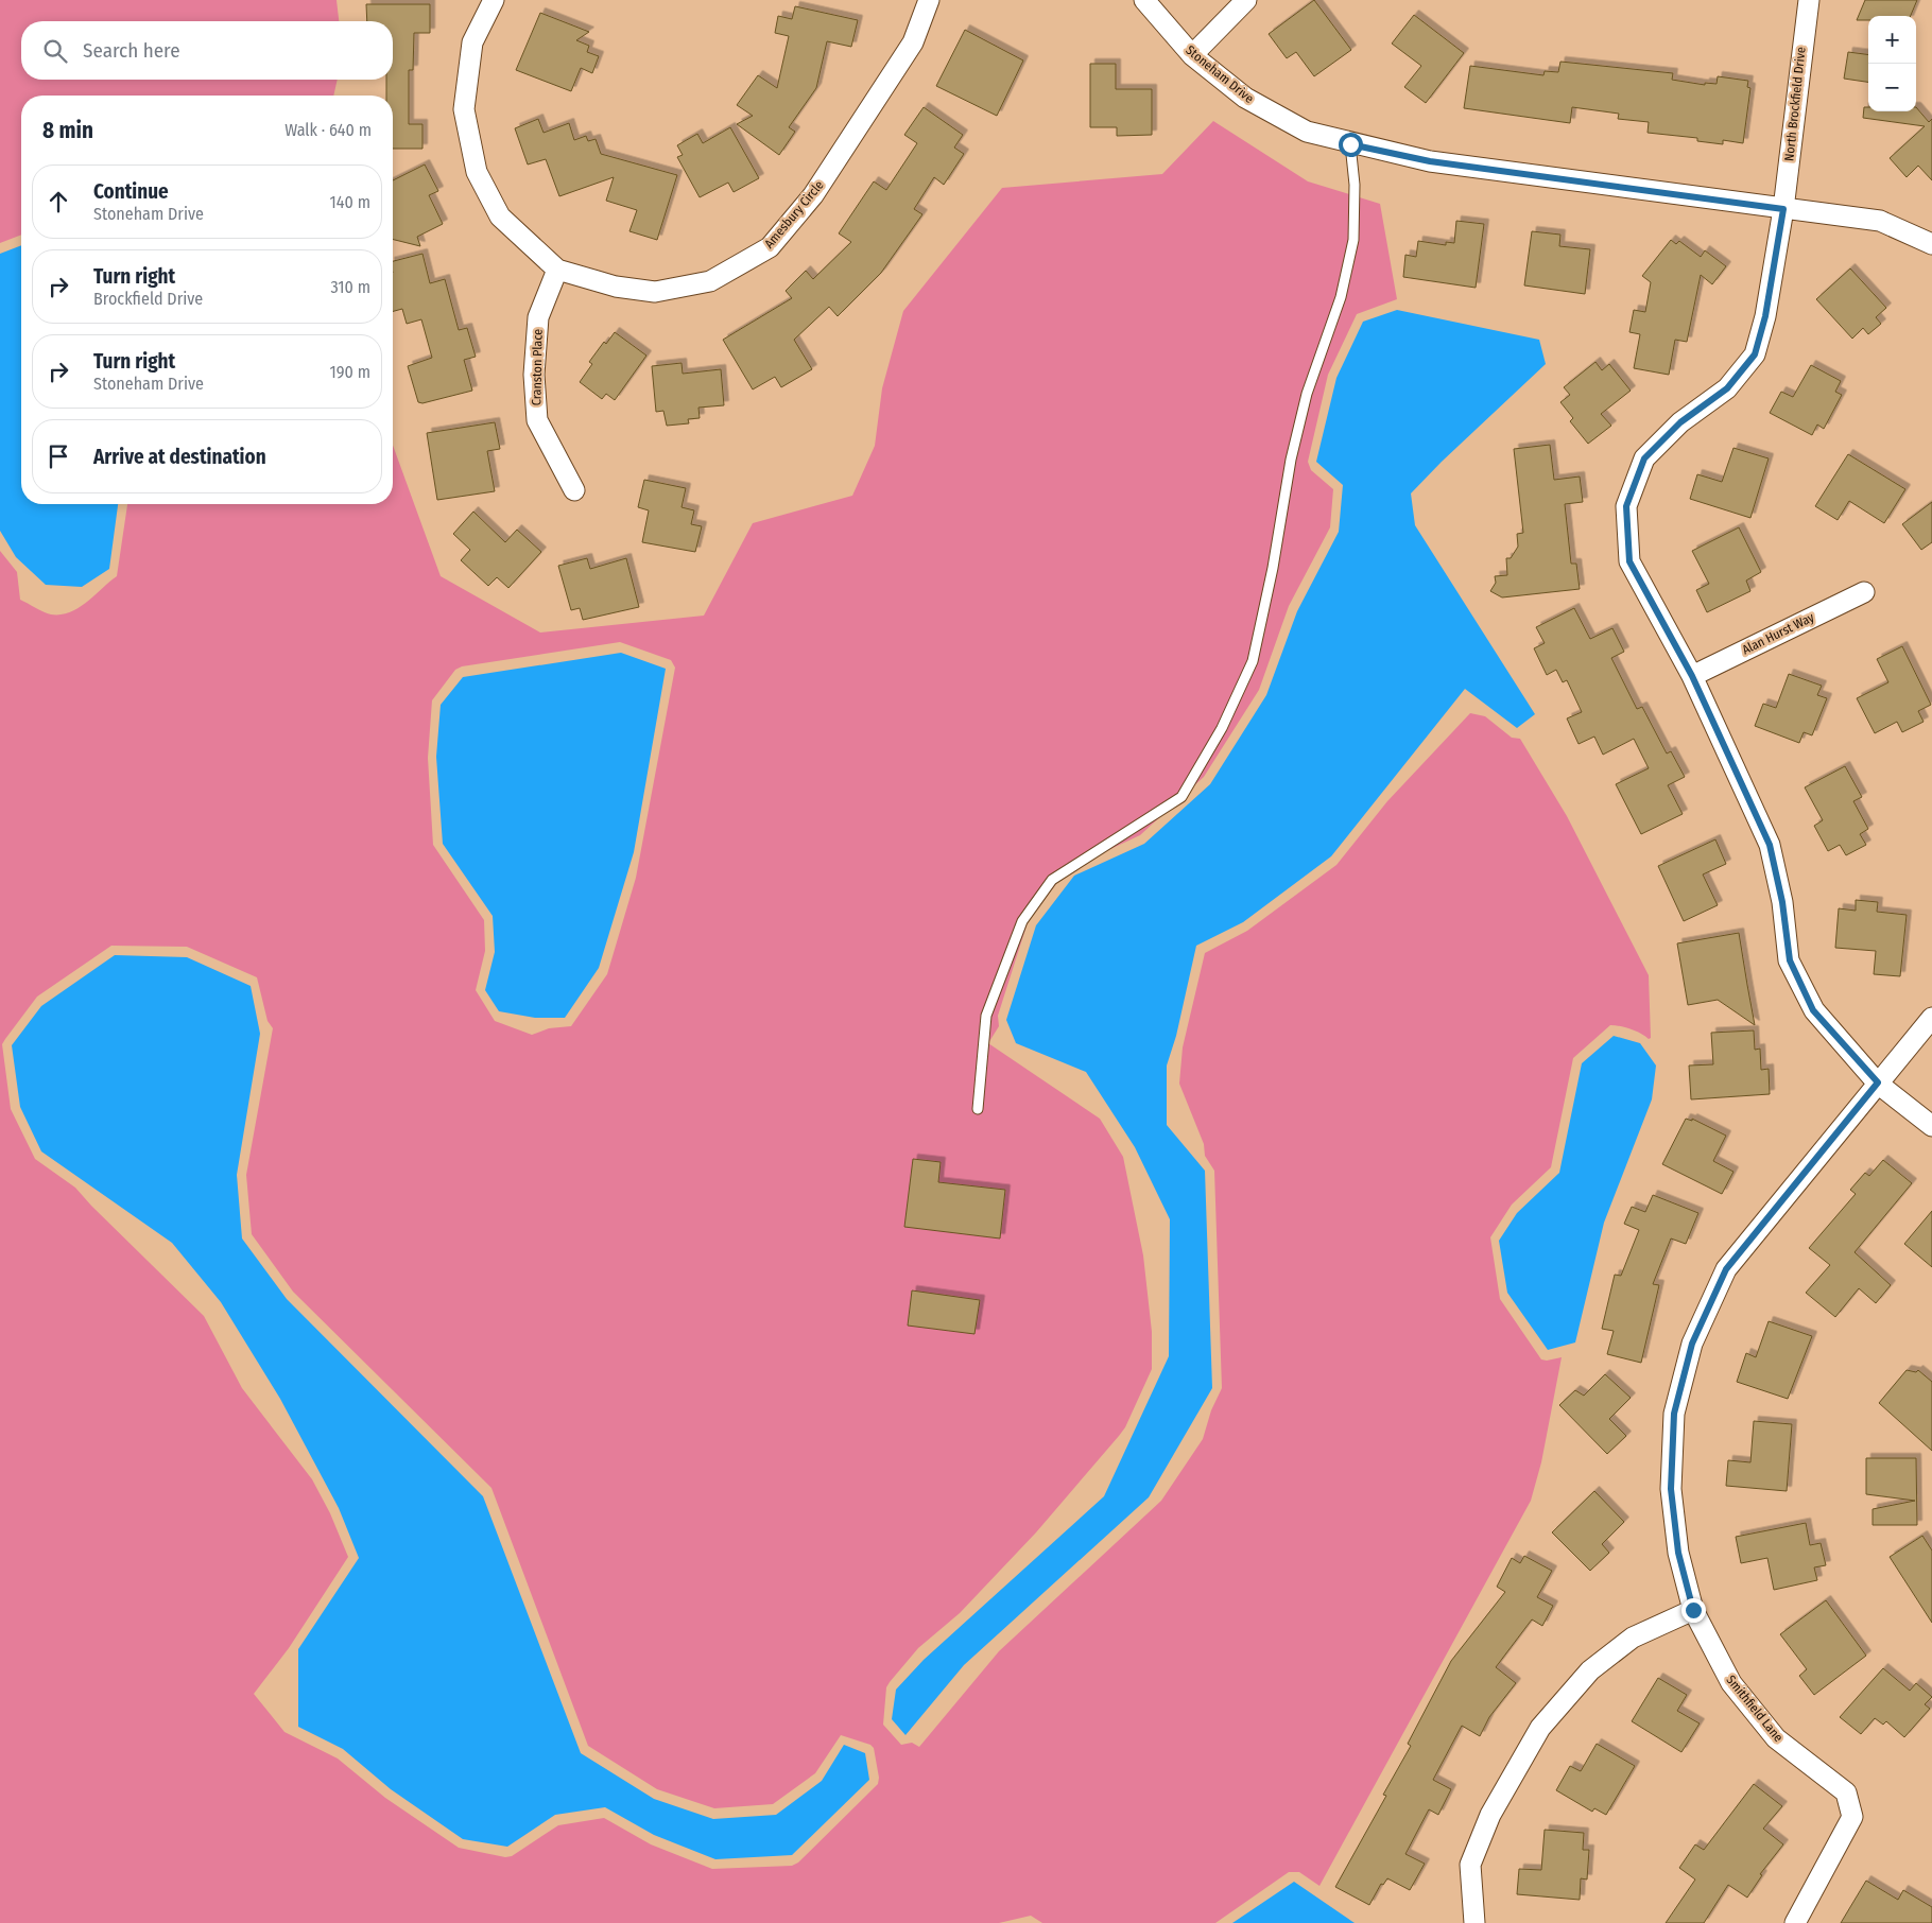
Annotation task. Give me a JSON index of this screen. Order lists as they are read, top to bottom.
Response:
{
  "streets": {
    "street": [
      "Stoneham Drive",
      "North Brockfield Drive",
      "Amesbury Circle",
      "Cranston Place",
      "Alan Hurst Way",
      "Smithfield Lane"
    ]
  },
  "crossings": [
    ["Stoneham Drive", "North Brockfield Drive"],
    ["North Brockfield Drive", "Alan Hurst Way"],
    ["Amesbury Circle", "Cranston Place"]
  ],
  "page": {
    "map_buttons": ["+", "−"],
    "search": "Search here",
    "heading": ["8 min", "Walk · 640 m"],
    "list": [
      ["Continue", "Stoneham Drive", "140 m"],
      ["Turn right", "Brockfield Drive", "310 m"],
      ["Turn right", "Stoneham Drive", "190 m"],
      "Arrive at destination"
    ]
  }
}
